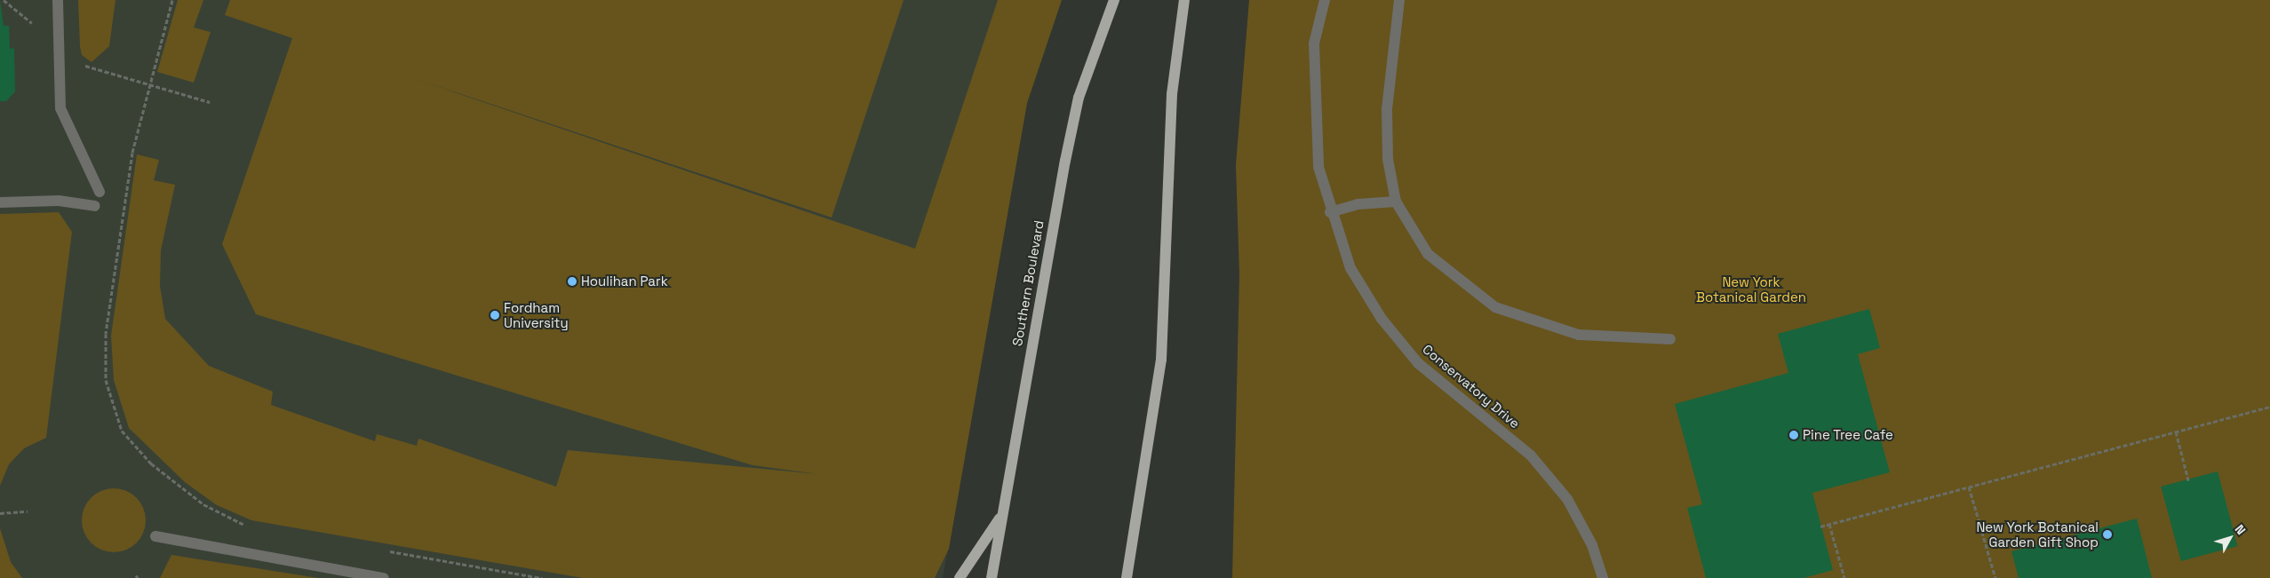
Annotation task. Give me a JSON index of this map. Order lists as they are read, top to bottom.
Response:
{
  "streets": {
    "main road": ["Southern Boulevard"],
    "lane": ["Conservatory Drive"]
  },
  "parks": ["New York Botanical Garden"],
  "places": [
    "Houlihan Park",
    "Fordham University",
    "Pine Tree Cafe",
    "New York Botanical Garden Gift Shop"
  ],
  "north": "top right"
}
